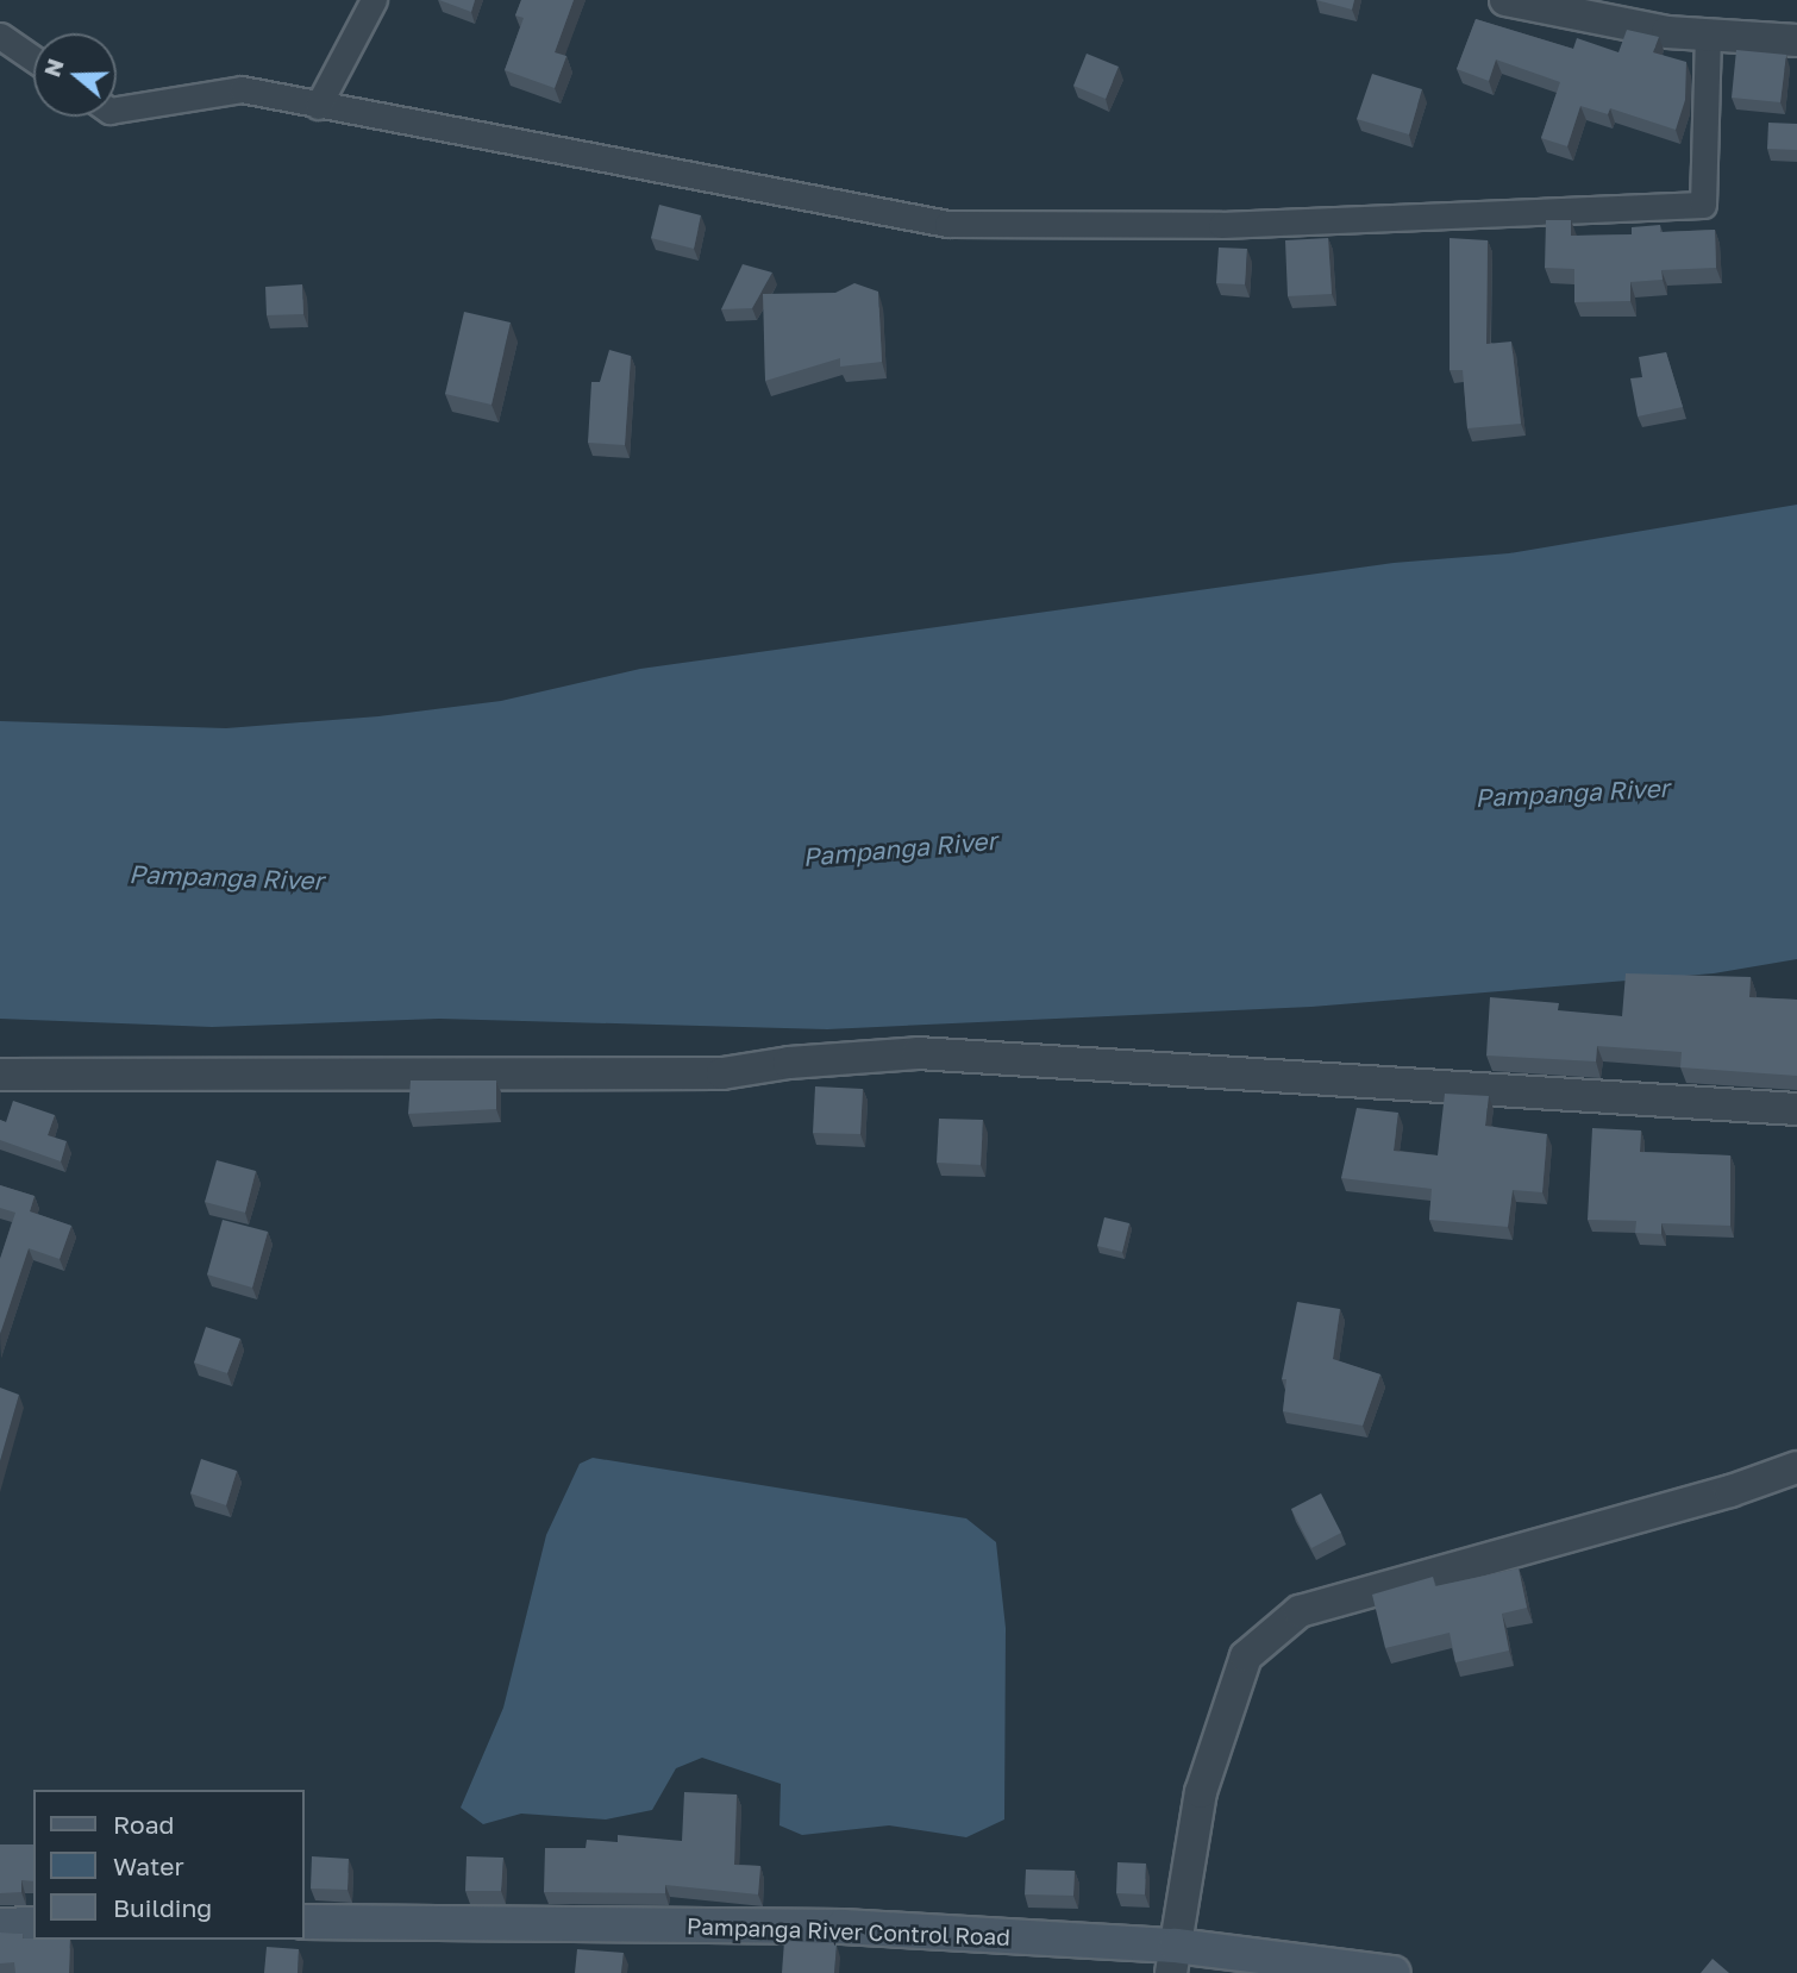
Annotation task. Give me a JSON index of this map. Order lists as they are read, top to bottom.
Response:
{
  "streets": {
    "main road": ["Pampanga River Control Road"]
  },
  "water": ["Pampanga River"],
  "legend": ["Road", "Water", "Building"],
  "north": "left"
}
